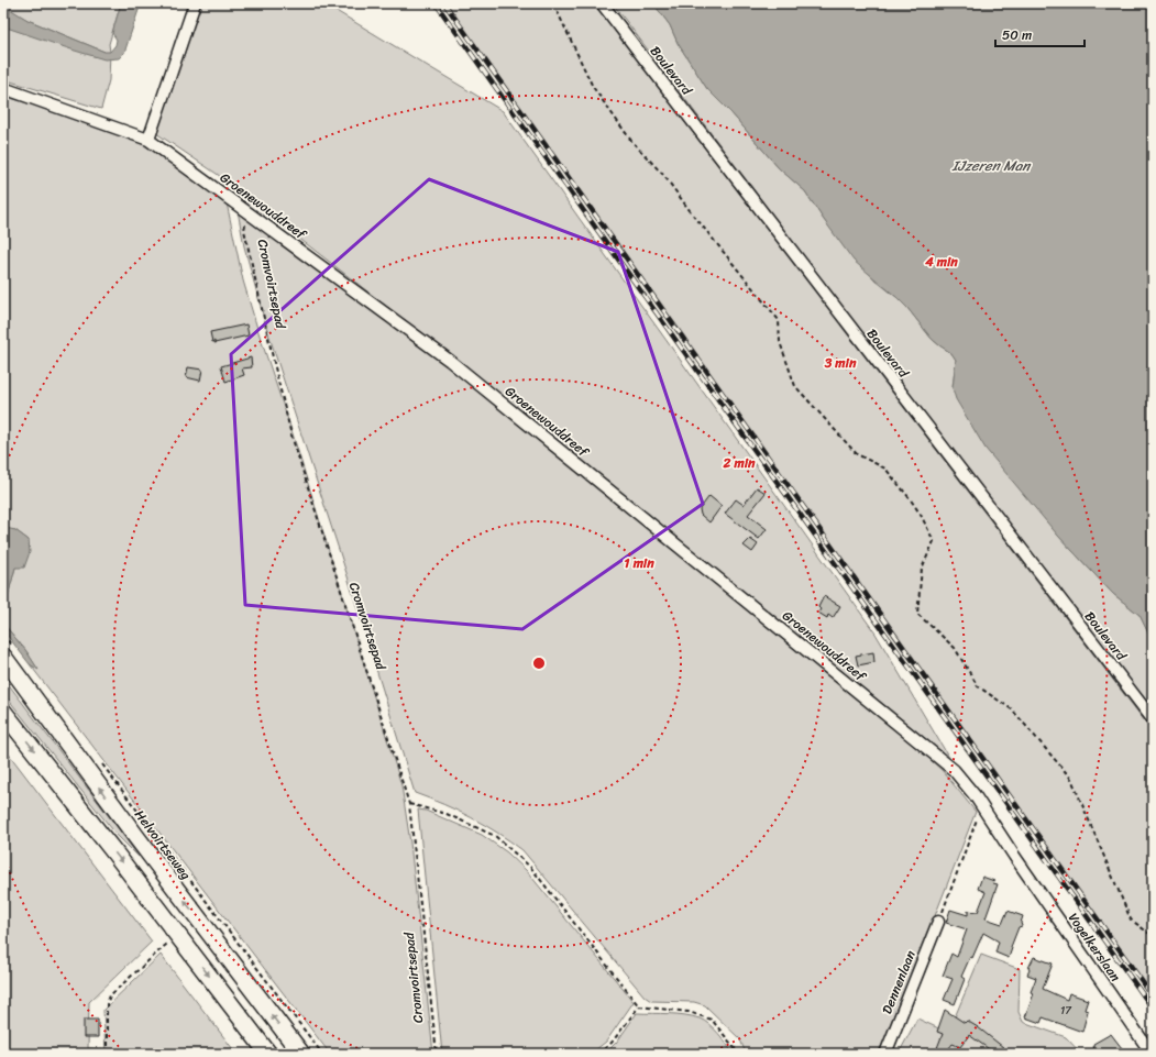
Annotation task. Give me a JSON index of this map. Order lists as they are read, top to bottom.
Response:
{
  "streets": {
    "main road": ["Helvoirtseweg"],
    "street": [
      "Boulevard",
      "Groenewouddreef",
      "Vogelkerslaan",
      "Dennenlaan"
    ],
    "path": ["Cromvoirtsepad"]
  },
  "crossings": [
    ["Groenewouddreef", "Cromvoirtsepad"],
    ["Groenewouddreef", "Vogelkerslaan"]
  ],
  "water": ["IJzeren Man"],
  "house_numbers": ["17"],
  "scale_bar": "50 m",
  "rings": [
    "4 min",
    "3 min",
    "2 min",
    "1 min"
  ]
}
